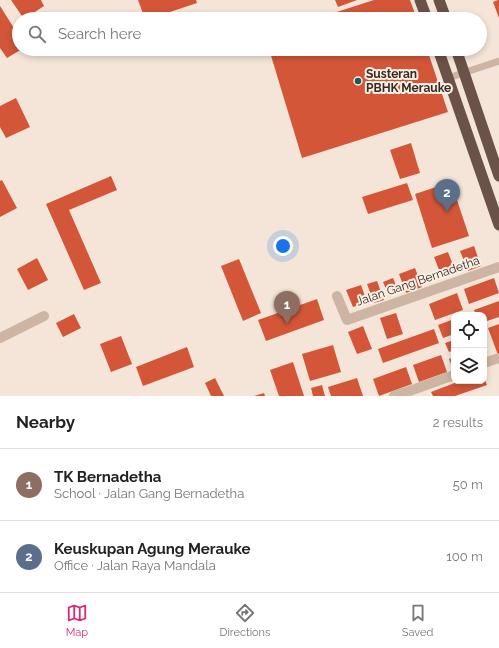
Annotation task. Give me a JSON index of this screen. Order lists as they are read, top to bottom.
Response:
{
  "streets": {
    "street": ["Jalan Gang Bernadetha"]
  },
  "places": ["Susteran PBHK Merauke"],
  "page": {
    "search": "Search here",
    "pins": ["2", "1"],
    "heading": ["Nearby", "2 results"],
    "list": [
      {
        "mark": "1",
        "name": "TK Bernadetha",
        "note": "School · Jalan Gang Bernadetha",
        "value": "50 m"
      },
      {
        "mark": "2",
        "name": "Keuskupan Agung Merauke",
        "note": "Office · Jalan Raya Mandala",
        "value": "100 m"
      }
    ],
    "nav": ["Map", "Directions", "Saved"]
  }
}
